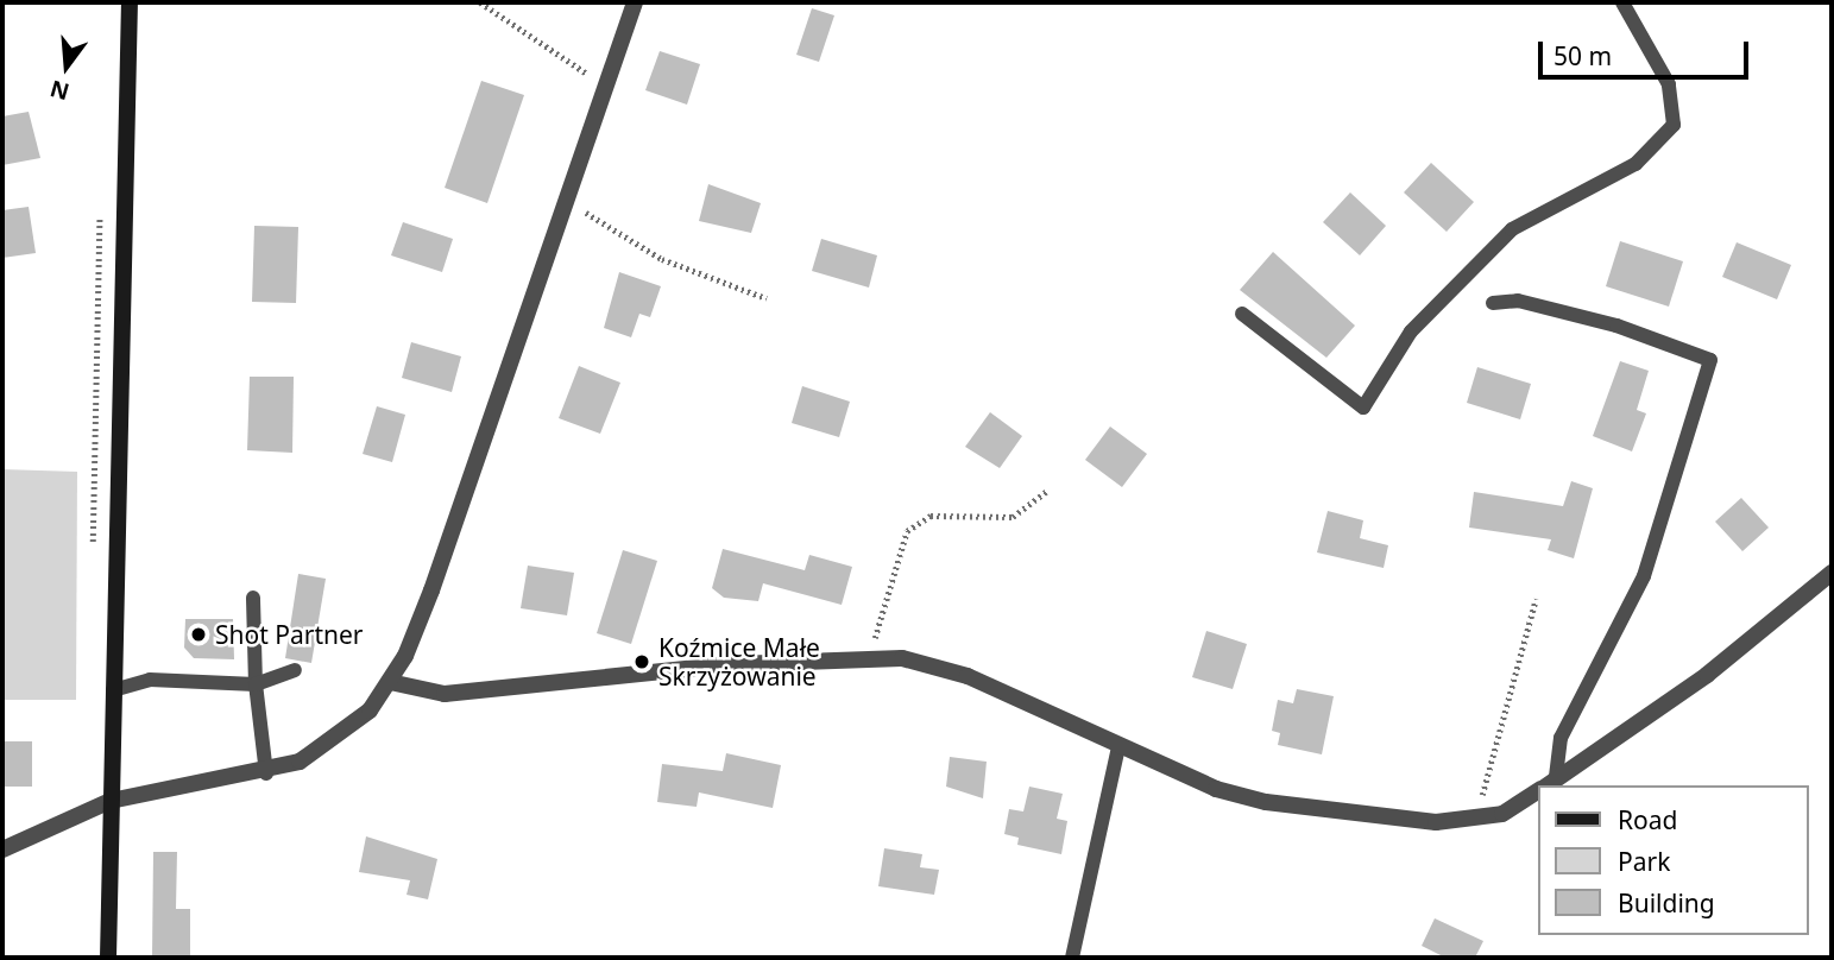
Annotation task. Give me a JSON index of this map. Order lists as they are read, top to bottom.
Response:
{
  "places": ["Shot Partner", "Koźmice Małe Skrzyżowanie"],
  "legend": ["Road", "Park", "Building"],
  "scale_bar": "50 m",
  "north": "bottom"
}
